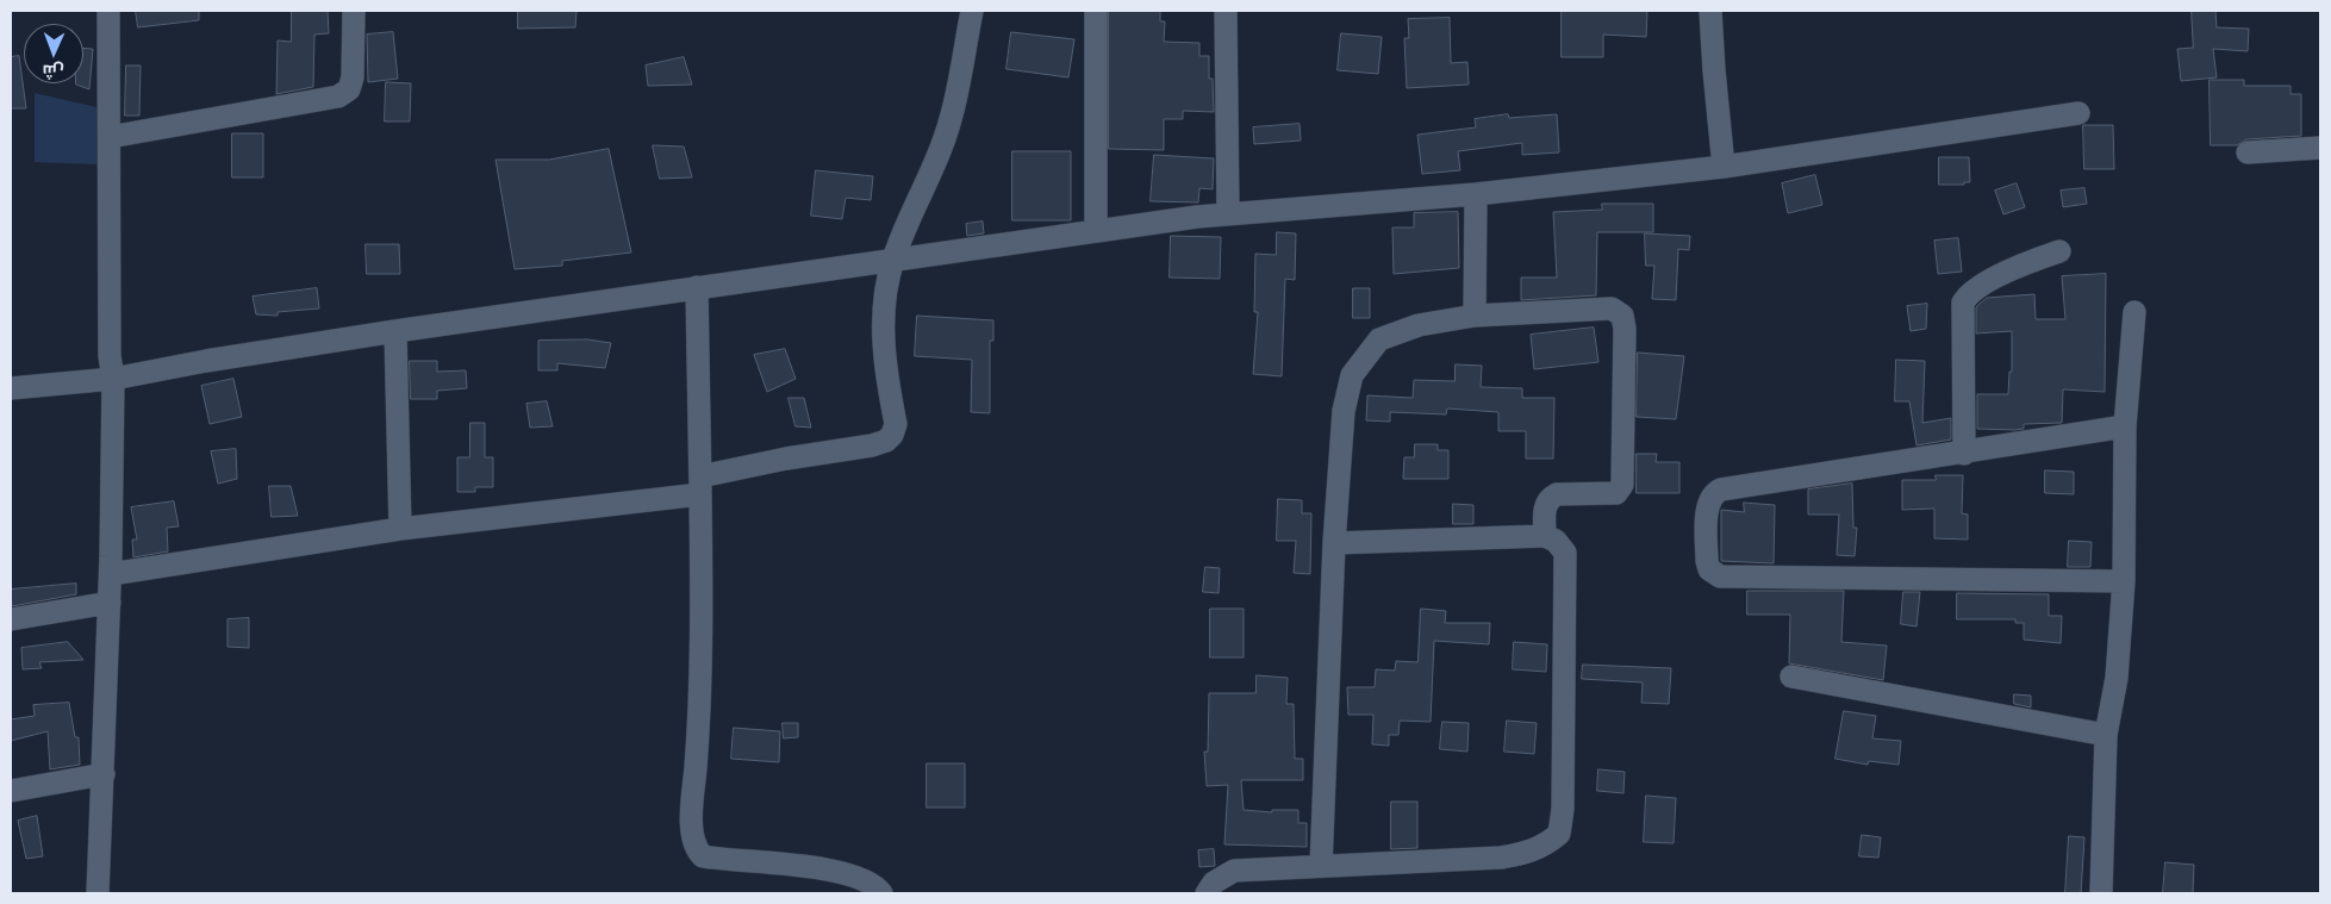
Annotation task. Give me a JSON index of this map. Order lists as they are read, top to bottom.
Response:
{
  "north": "bottom"
}
